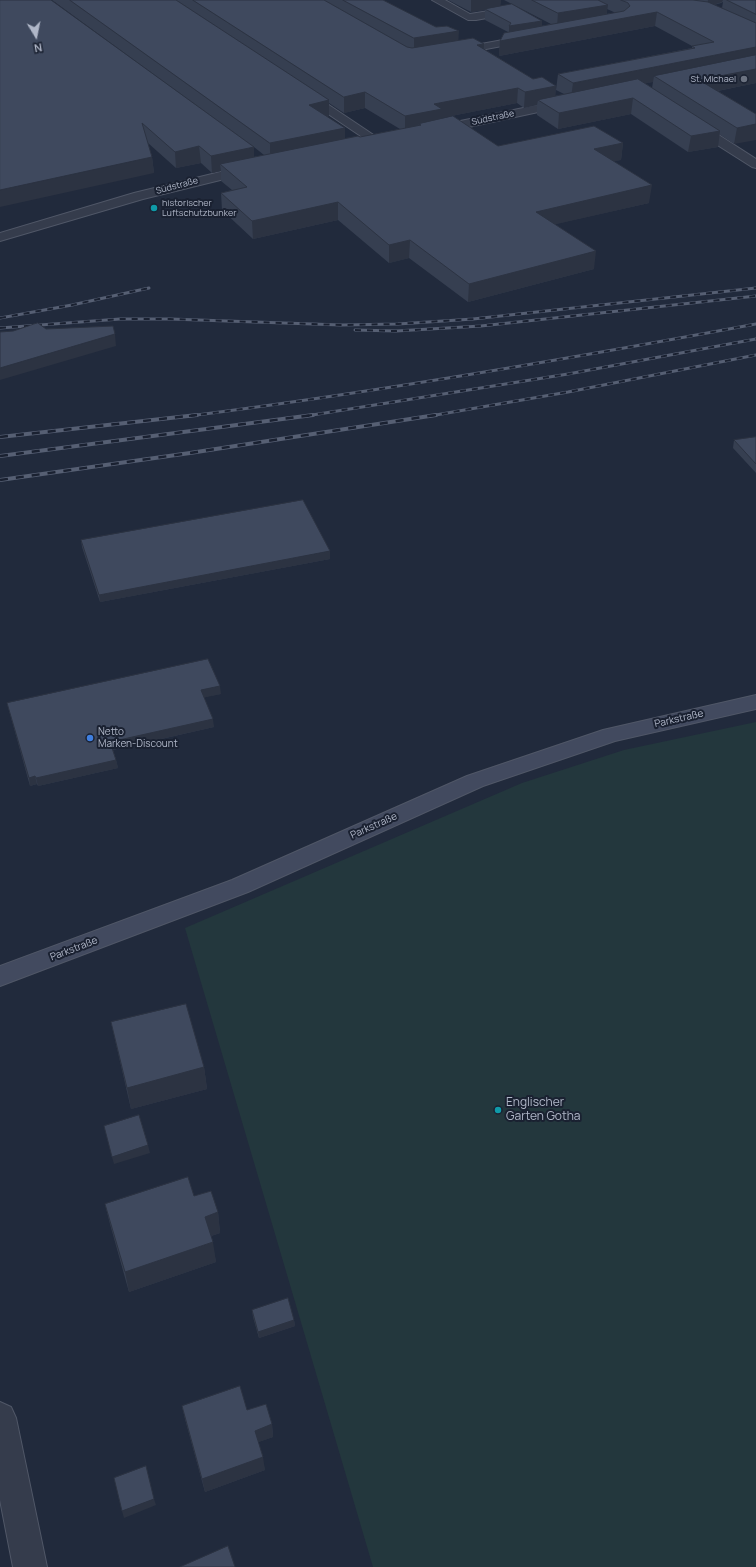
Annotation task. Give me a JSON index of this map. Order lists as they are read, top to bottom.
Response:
{
  "streets": {
    "street": ["Südstraße", "Parkstraße"]
  },
  "places": [
    "St. Michael",
    "historischer Luftschutzbunker",
    "Netto Marken-Discount",
    "Englischer Garten Gotha"
  ],
  "north": "bottom"
}
